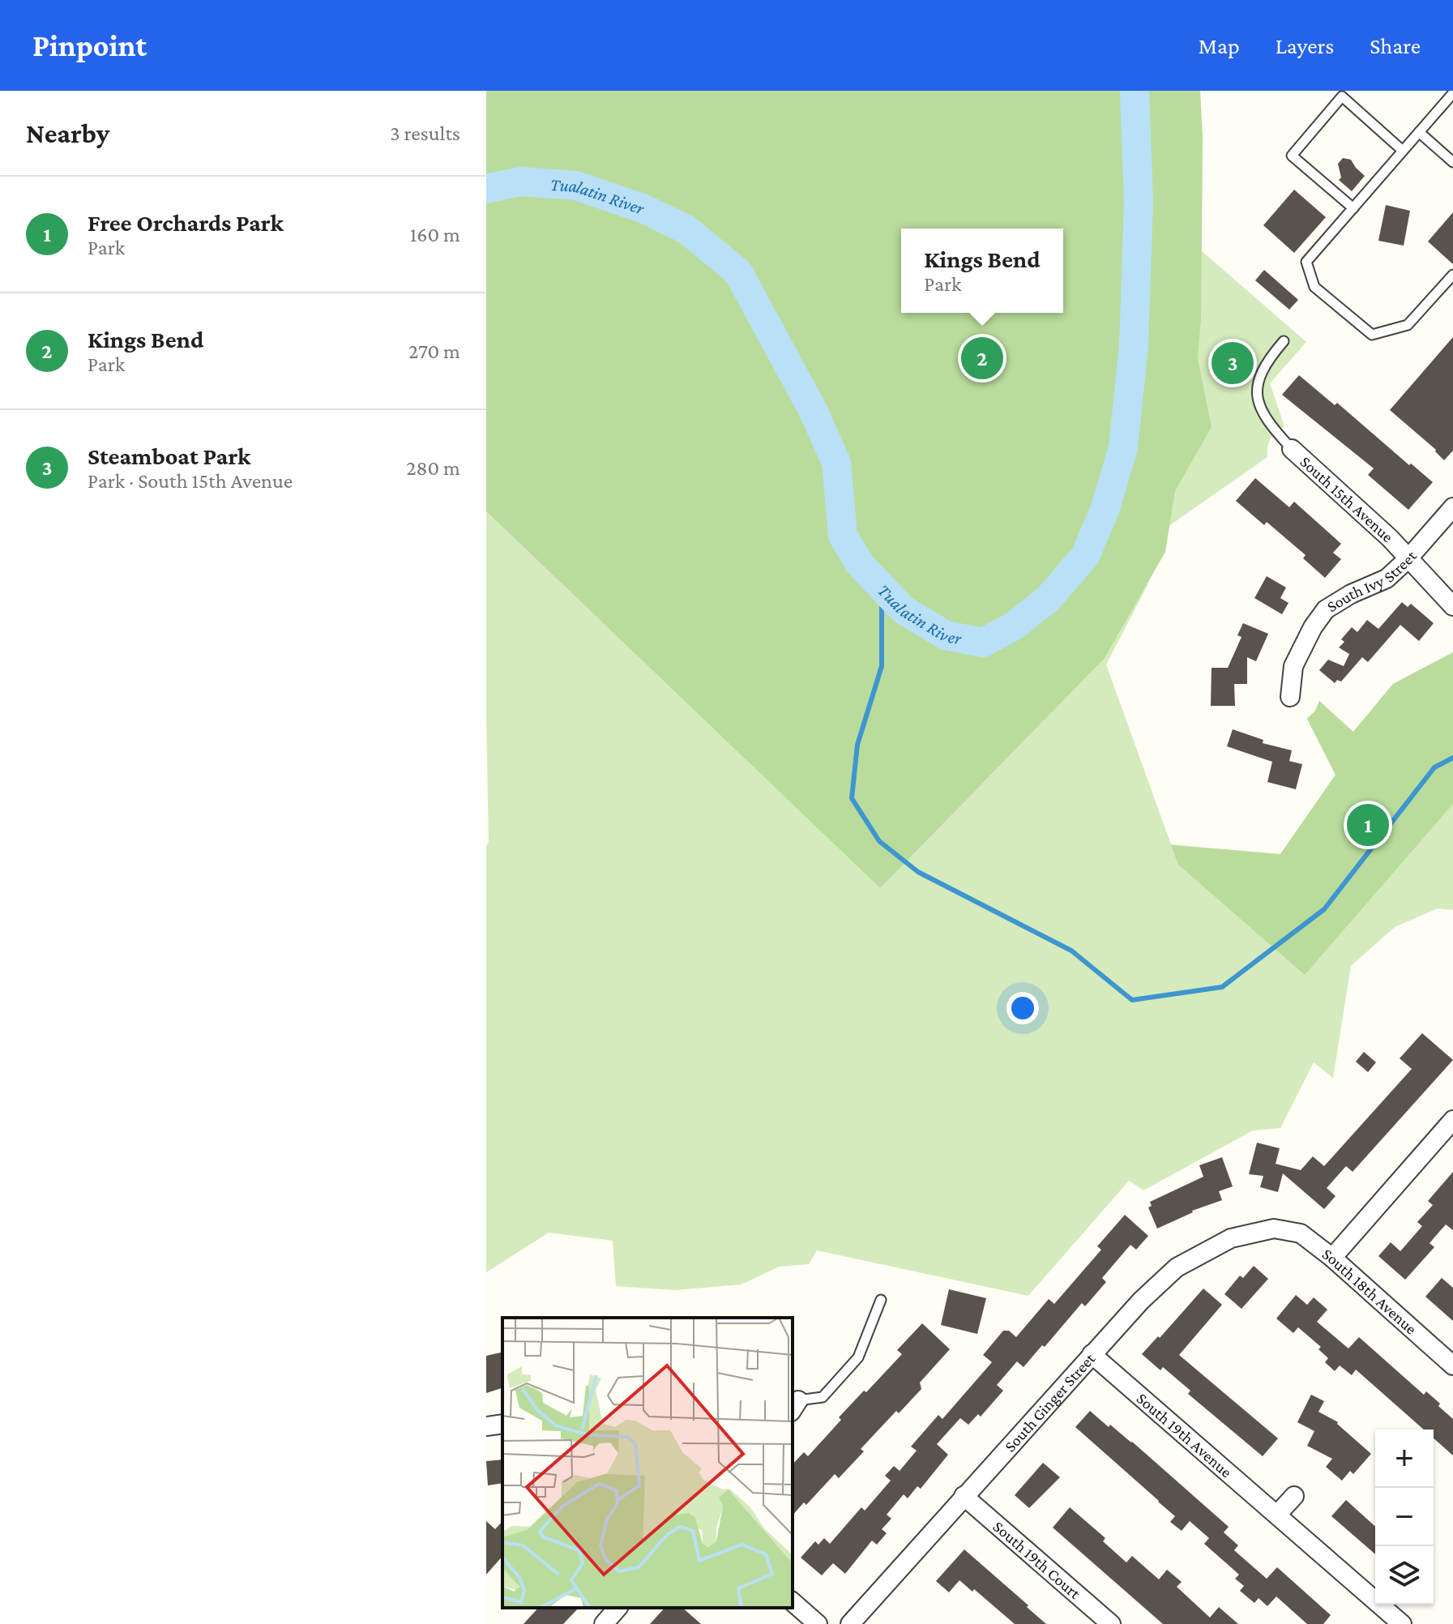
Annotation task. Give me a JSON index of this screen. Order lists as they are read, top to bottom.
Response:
{
  "streets": {
    "street": [
      "South 15th Avenue",
      "South Ivy Street",
      "South 18th Avenue",
      "South Ginger Street",
      "South 19th Avenue",
      "South 19th Court"
    ]
  },
  "crossings": [
    ["South 15th Avenue", "South Ivy Street"],
    ["South 18th Avenue", "South Ginger Street"],
    ["South Ginger Street", "South 19th Avenue"],
    ["South Ginger Street", "South 19th Court"]
  ],
  "water": ["Tualatin River"],
  "page": {
    "header": "Pinpoint",
    "nav": ["Map", "Layers", "Share"],
    "heading": ["Nearby", "3 results"],
    "list": [
      {
        "mark": "1",
        "name": "Free Orchards Park",
        "note": "Park",
        "value": "160 m"
      },
      {
        "mark": "2",
        "name": "Kings Bend",
        "note": "Park",
        "value": "270 m"
      },
      {
        "mark": "3",
        "name": "Steamboat Park",
        "note": "Park · South 15th Avenue",
        "value": "280 m"
      }
    ],
    "popup": ["Kings Bend", "Park"],
    "pins": ["2", "3", "1"],
    "map_buttons": ["+", "−"]
  }
}
